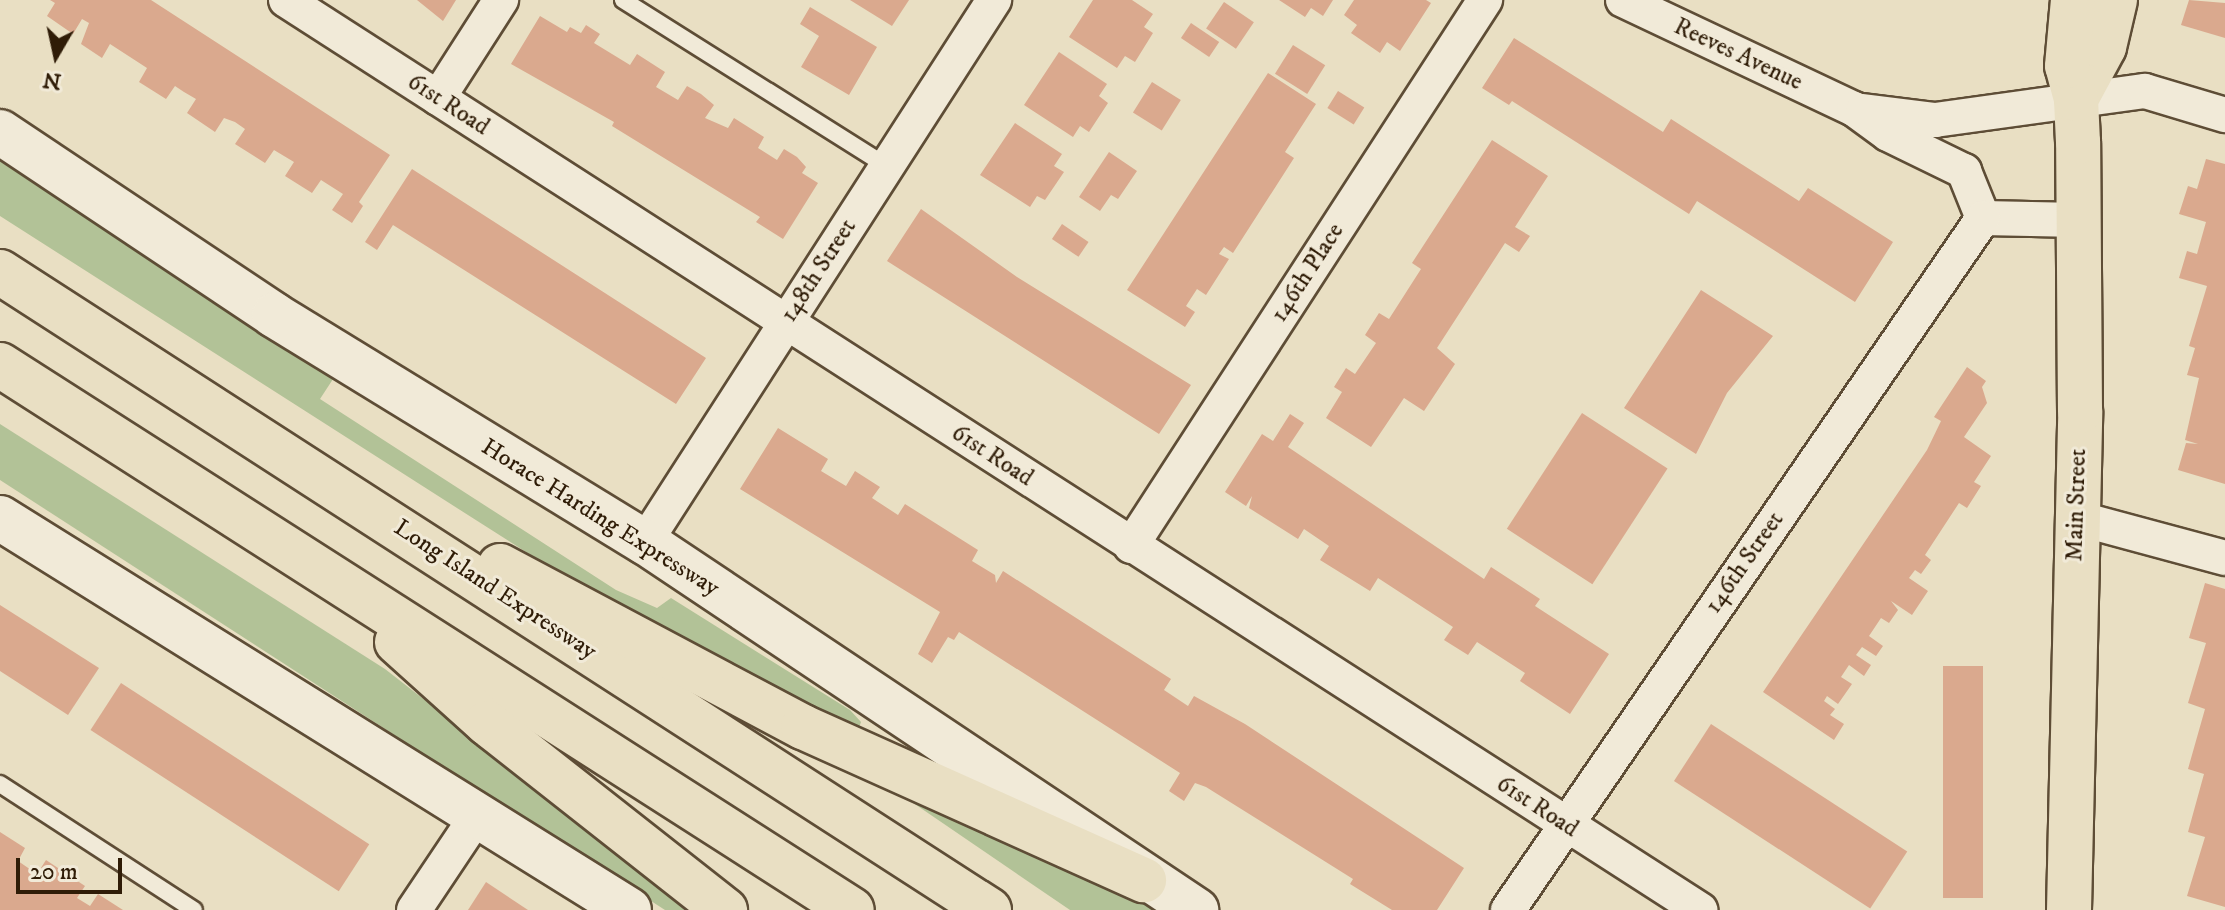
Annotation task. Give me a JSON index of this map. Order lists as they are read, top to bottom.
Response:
{
  "streets": {
    "main road": ["Main Street", "Horace Harding Expressway", "Long Island Expressway"],
    "street": [
      "Reeves Avenue",
      "61st Road",
      "148th Street",
      "146th Place",
      "146th Street"
    ]
  },
  "crossings": [
    ["Reeves Avenue", "Main Street"],
    ["Reeves Avenue", "146th Street"],
    ["61st Road", "148th Street"],
    ["61st Road", "146th Place"],
    ["61st Road", "146th Street"],
    ["148th Street", "Horace Harding Expressway"]
  ],
  "scale_bar": "20 m",
  "north": "bottom"
}
